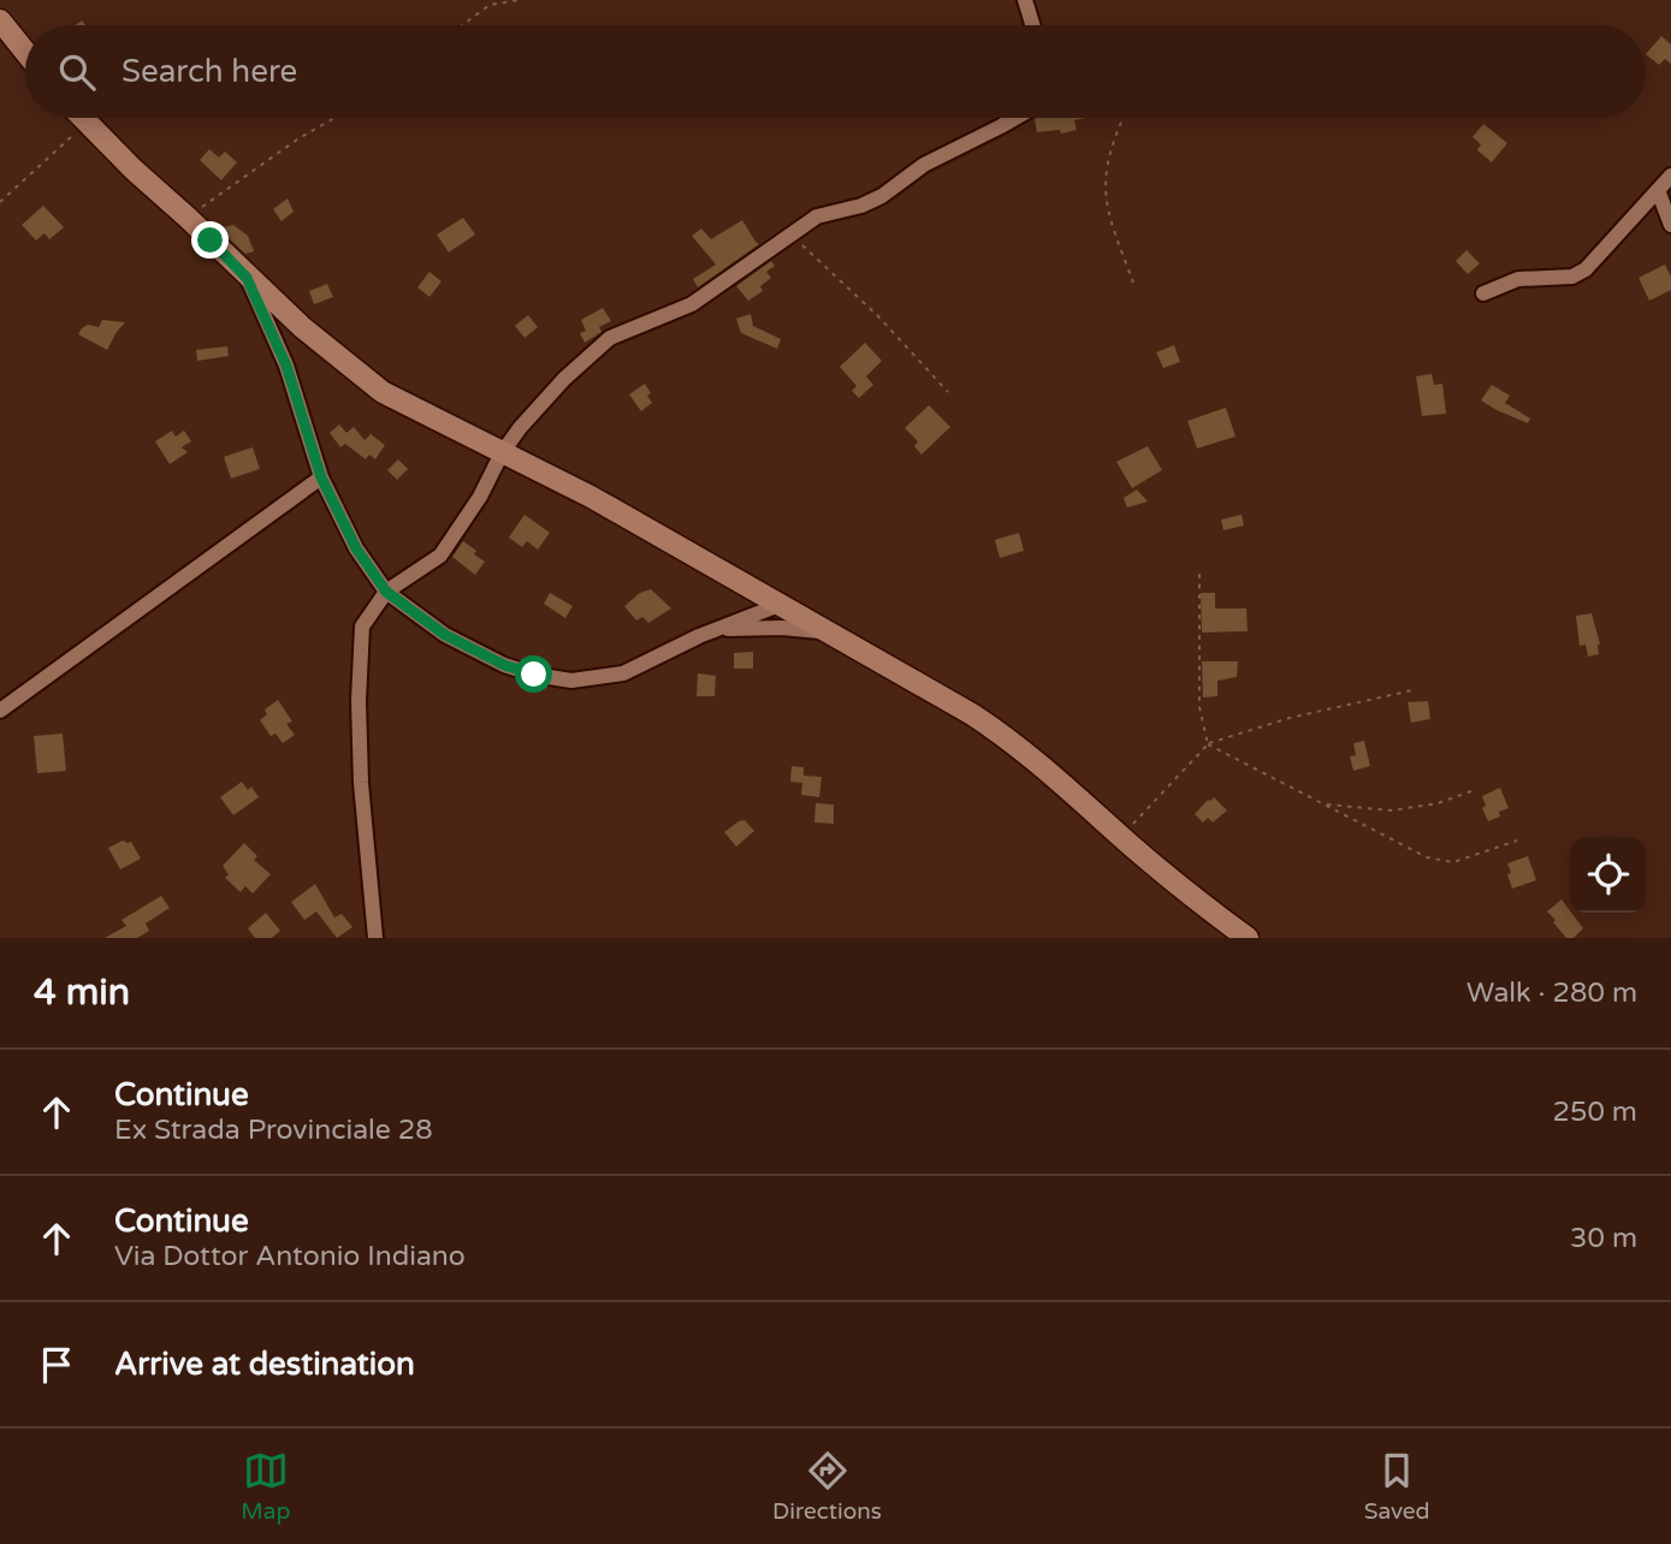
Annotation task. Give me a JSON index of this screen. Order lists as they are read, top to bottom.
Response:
{
  "page": {
    "search": "Search here",
    "heading": ["4 min", "Walk · 280 m"],
    "list": [
      ["Continue", "Ex Strada Provinciale 28", "250 m"],
      ["Continue", "Via Dottor Antonio Indiano", "30 m"],
      "Arrive at destination"
    ],
    "nav": ["Map", "Directions", "Saved"]
  }
}
